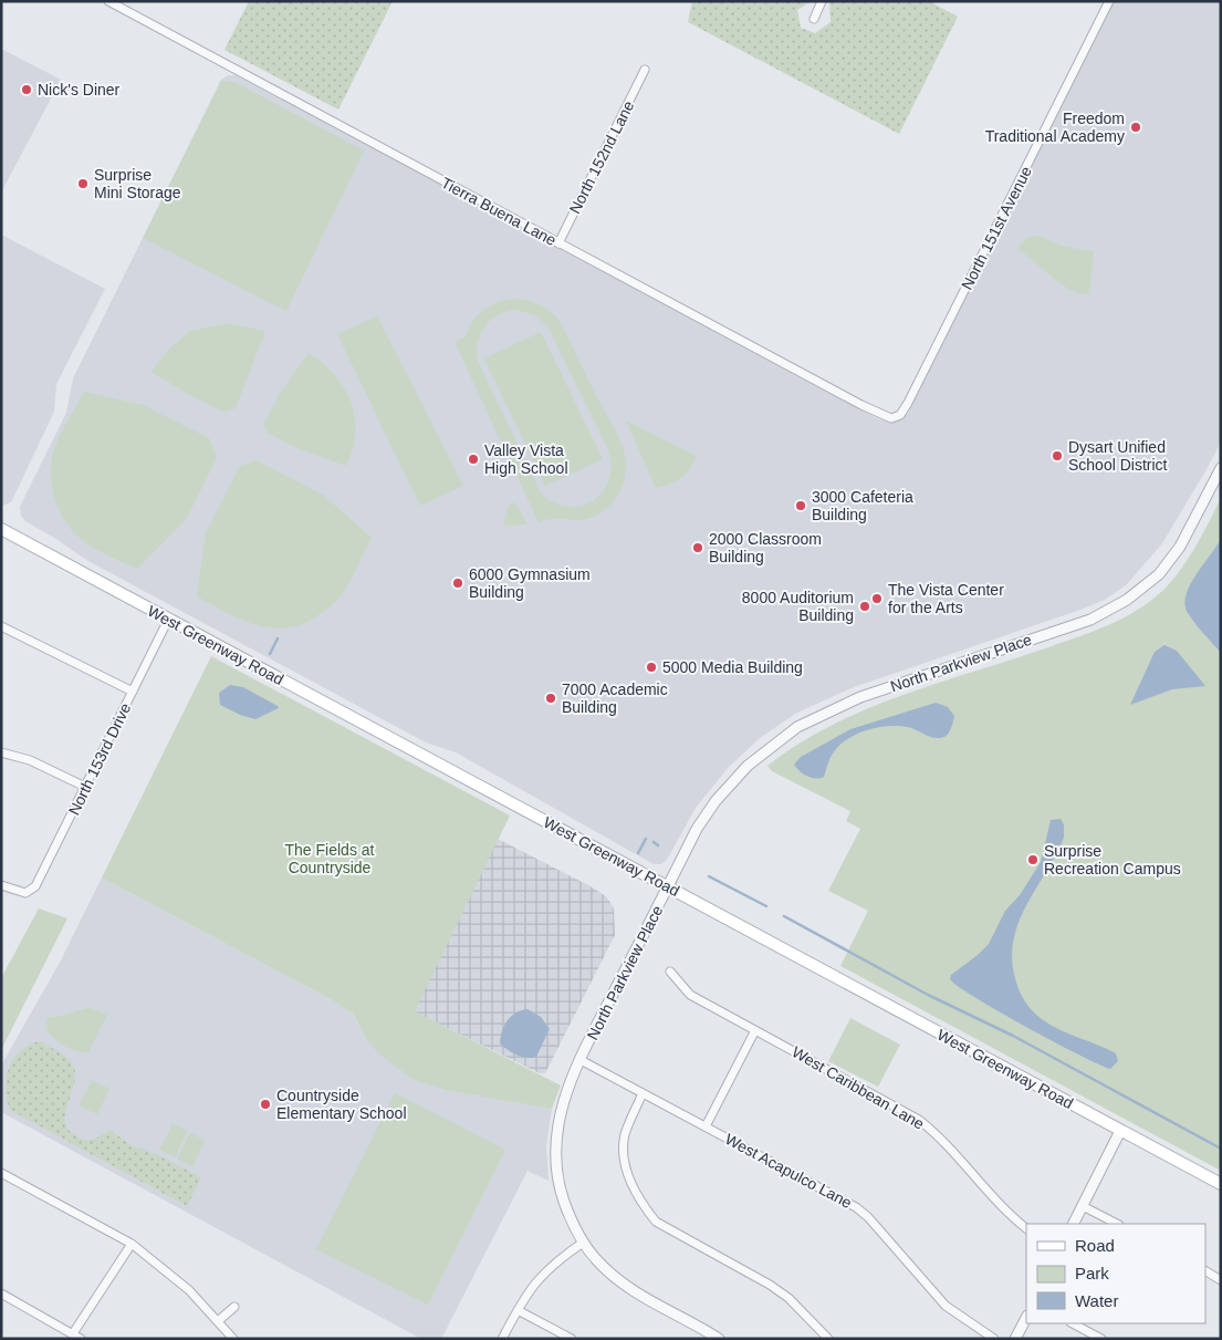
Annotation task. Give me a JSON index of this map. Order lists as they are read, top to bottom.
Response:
{
  "streets": {
    "main road": ["West Greenway Road"],
    "street": [
      "North 152nd Lane",
      "Tierra Buena Lane",
      "North 151st Avenue",
      "North Parkview Place",
      "North 153rd Drive",
      "West Caribbean Lane",
      "West Acapulco Lane"
    ]
  },
  "crossings": [
    ["North 152nd Lane", "Tierra Buena Lane"],
    ["Tierra Buena Lane", "North 151st Avenue"],
    ["West Greenway Road", "North Parkview Place"],
    ["West Greenway Road", "North 153rd Drive"],
    ["North Parkview Place", "West Acapulco Lane"]
  ],
  "parks": ["The Fields at Countryside"],
  "places": [
    "Nick's Diner",
    "Freedom Traditional Academy",
    "Surprise Mini Storage",
    "Dysart Unified School District",
    "Valley Vista High School",
    "3000 Cafeteria Building",
    "2000 Classroom Building",
    "6000 Gymnasium Building",
    "The Vista Center for the Arts",
    "8000 Auditorium Building",
    "5000 Media Building",
    "7000 Academic Building",
    "Surprise Recreation Campus",
    "Countryside Elementary School"
  ],
  "legend": ["Road", "Park", "Water"]
}
